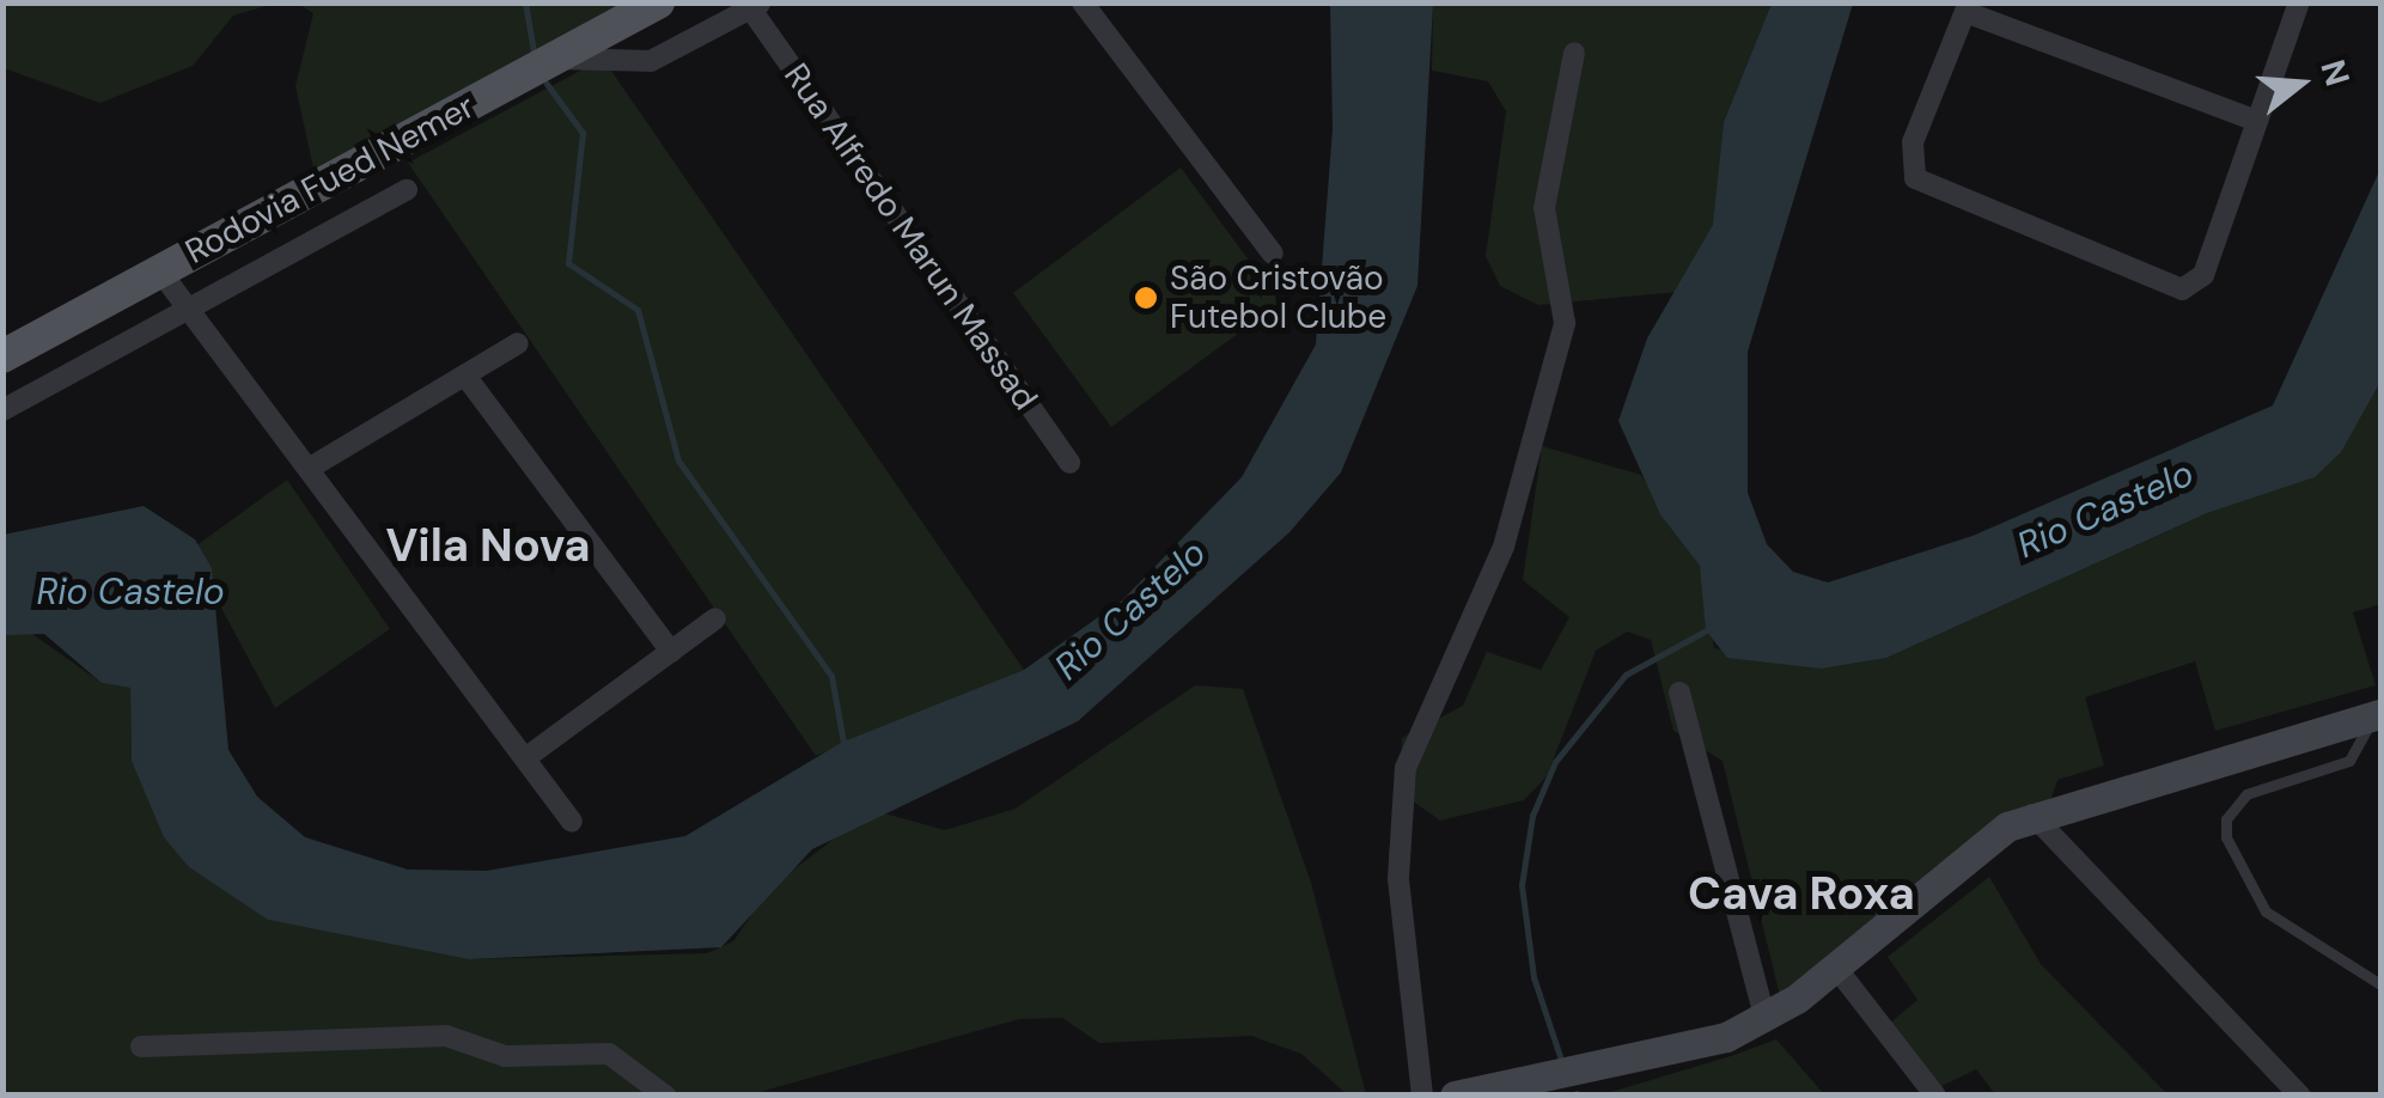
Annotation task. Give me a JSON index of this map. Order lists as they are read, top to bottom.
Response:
{
  "streets": {
    "main road": ["Rodovia Fued Nemer"],
    "street": ["Rua Alfredo Marun Massad"]
  },
  "districts": ["Vila Nova", "Cava Roxa"],
  "water": ["Rio Castelo"],
  "places": ["São Cristovão Futebol Clube"],
  "north": "right"
}
